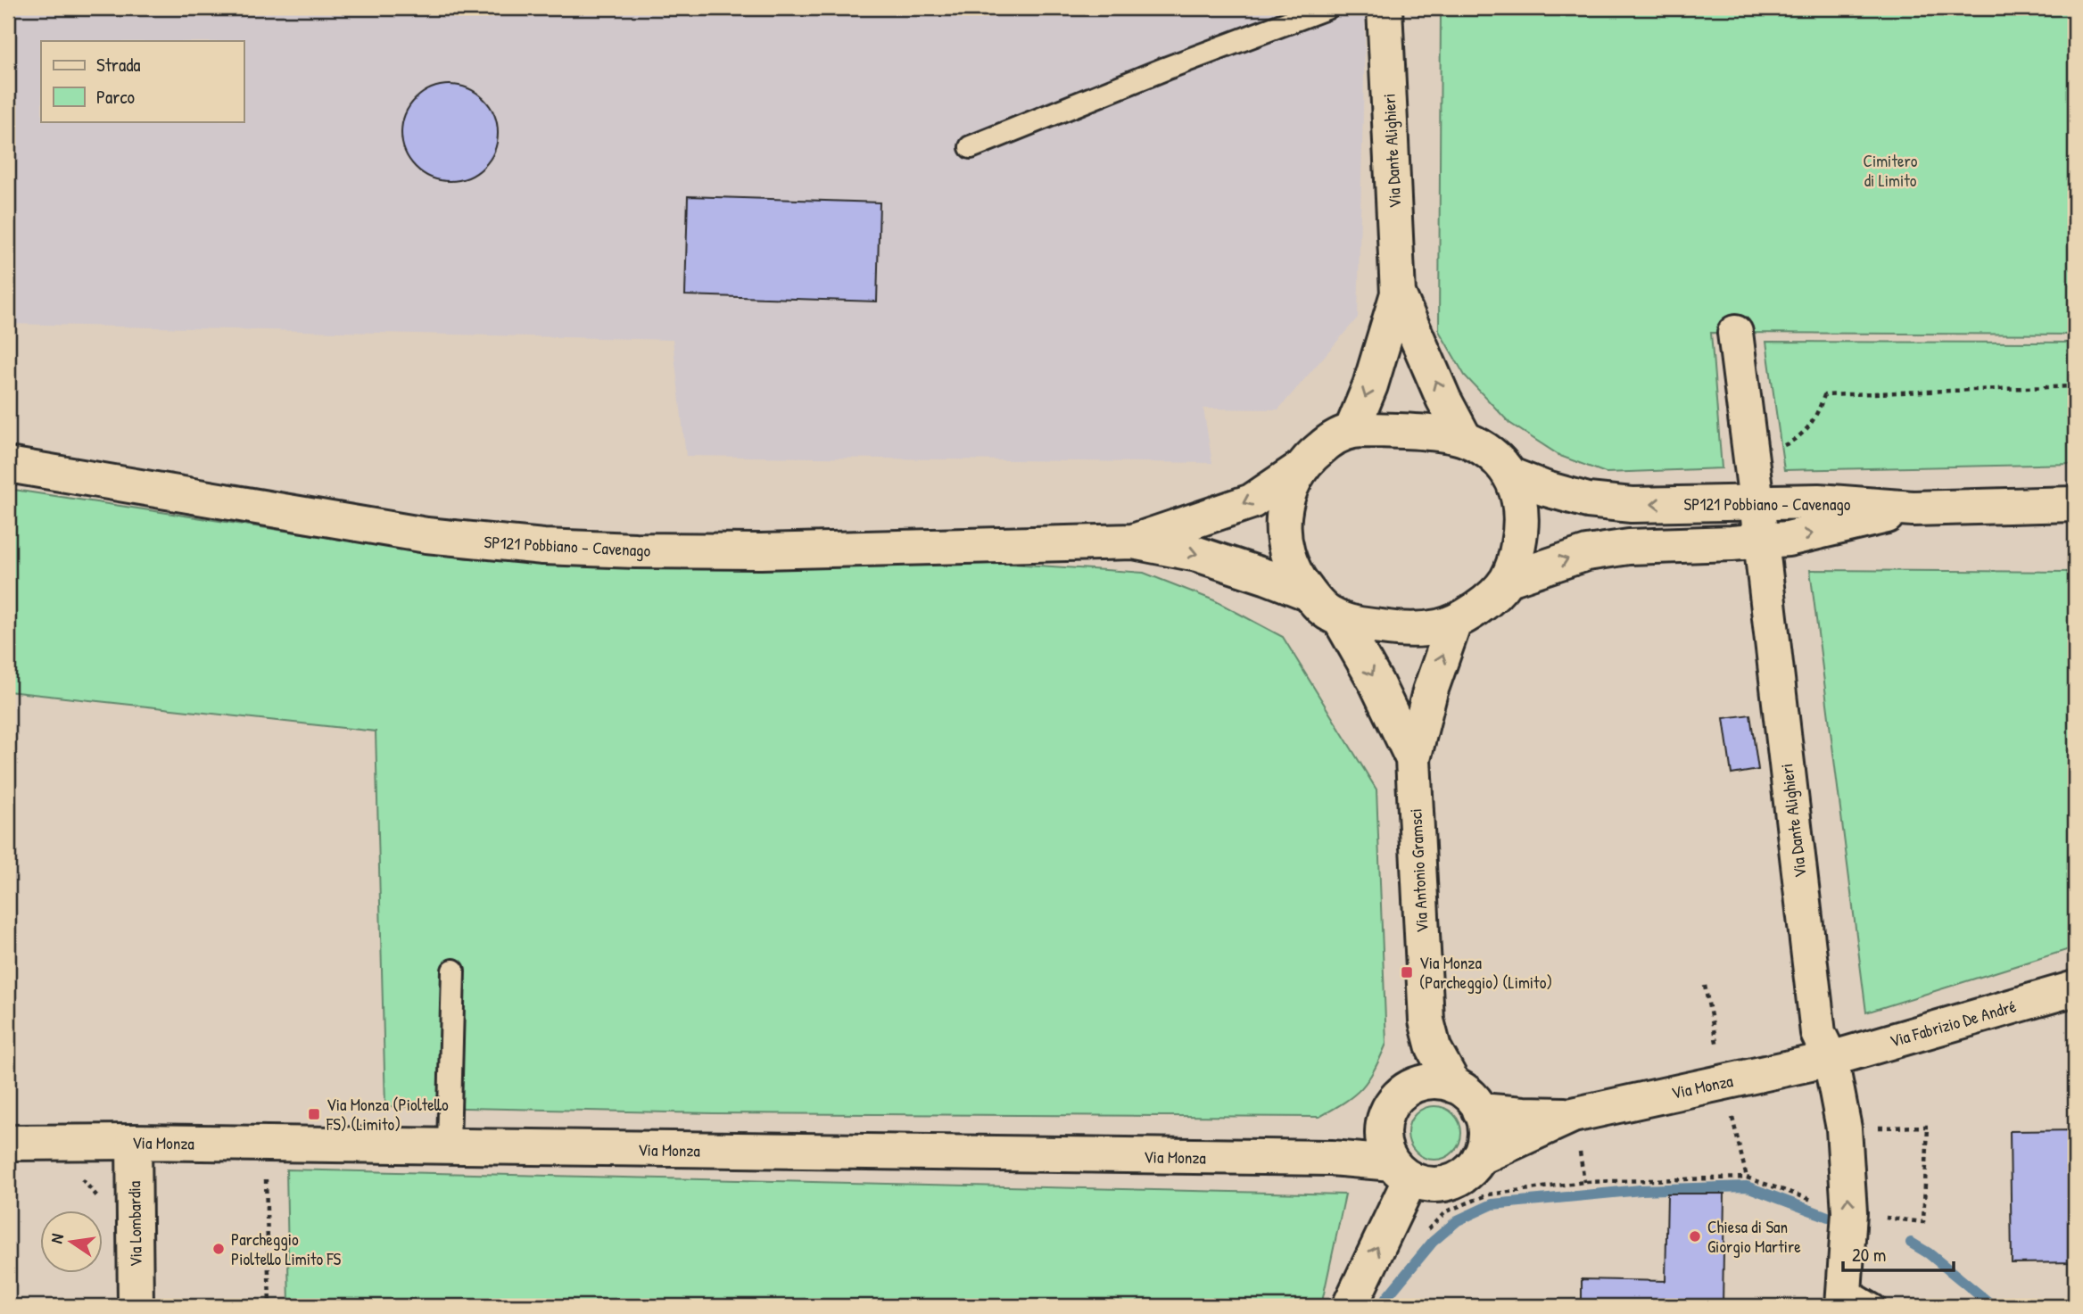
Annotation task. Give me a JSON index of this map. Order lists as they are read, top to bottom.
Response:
{
  "streets": {
    "street": [
      "Via Dante Alighieri",
      "SP121 Pobbiano - Cavenago",
      "Via Antonio Gramsci",
      "Via Fabrizio De André",
      "Via Monza",
      "Via Lombardia"
    ]
  },
  "crossings": [
    ["Via Dante Alighieri", "SP121 Pobbiano - Cavenago"],
    ["Via Dante Alighieri", "Via Fabrizio De André"],
    ["Via Dante Alighieri", "Via Monza"],
    ["Via Antonio Gramsci", "Via Monza"],
    ["Via Fabrizio De André", "Via Monza"],
    ["Via Monza", "Via Lombardia"]
  ],
  "parks": ["Cimitero di Limito"],
  "places": {
    "transit": ["Via Monza (Parcheggio) (Limito)", "Via Monza (Pioltello FS) (Limito)"],
    "other": ["Chiesa di San Giorgio Martire", "Parcheggio Pioltello Limito FS"]
  },
  "legend": ["Strada", "Parco"],
  "scale_bar": "20 m",
  "north": "left"
}
